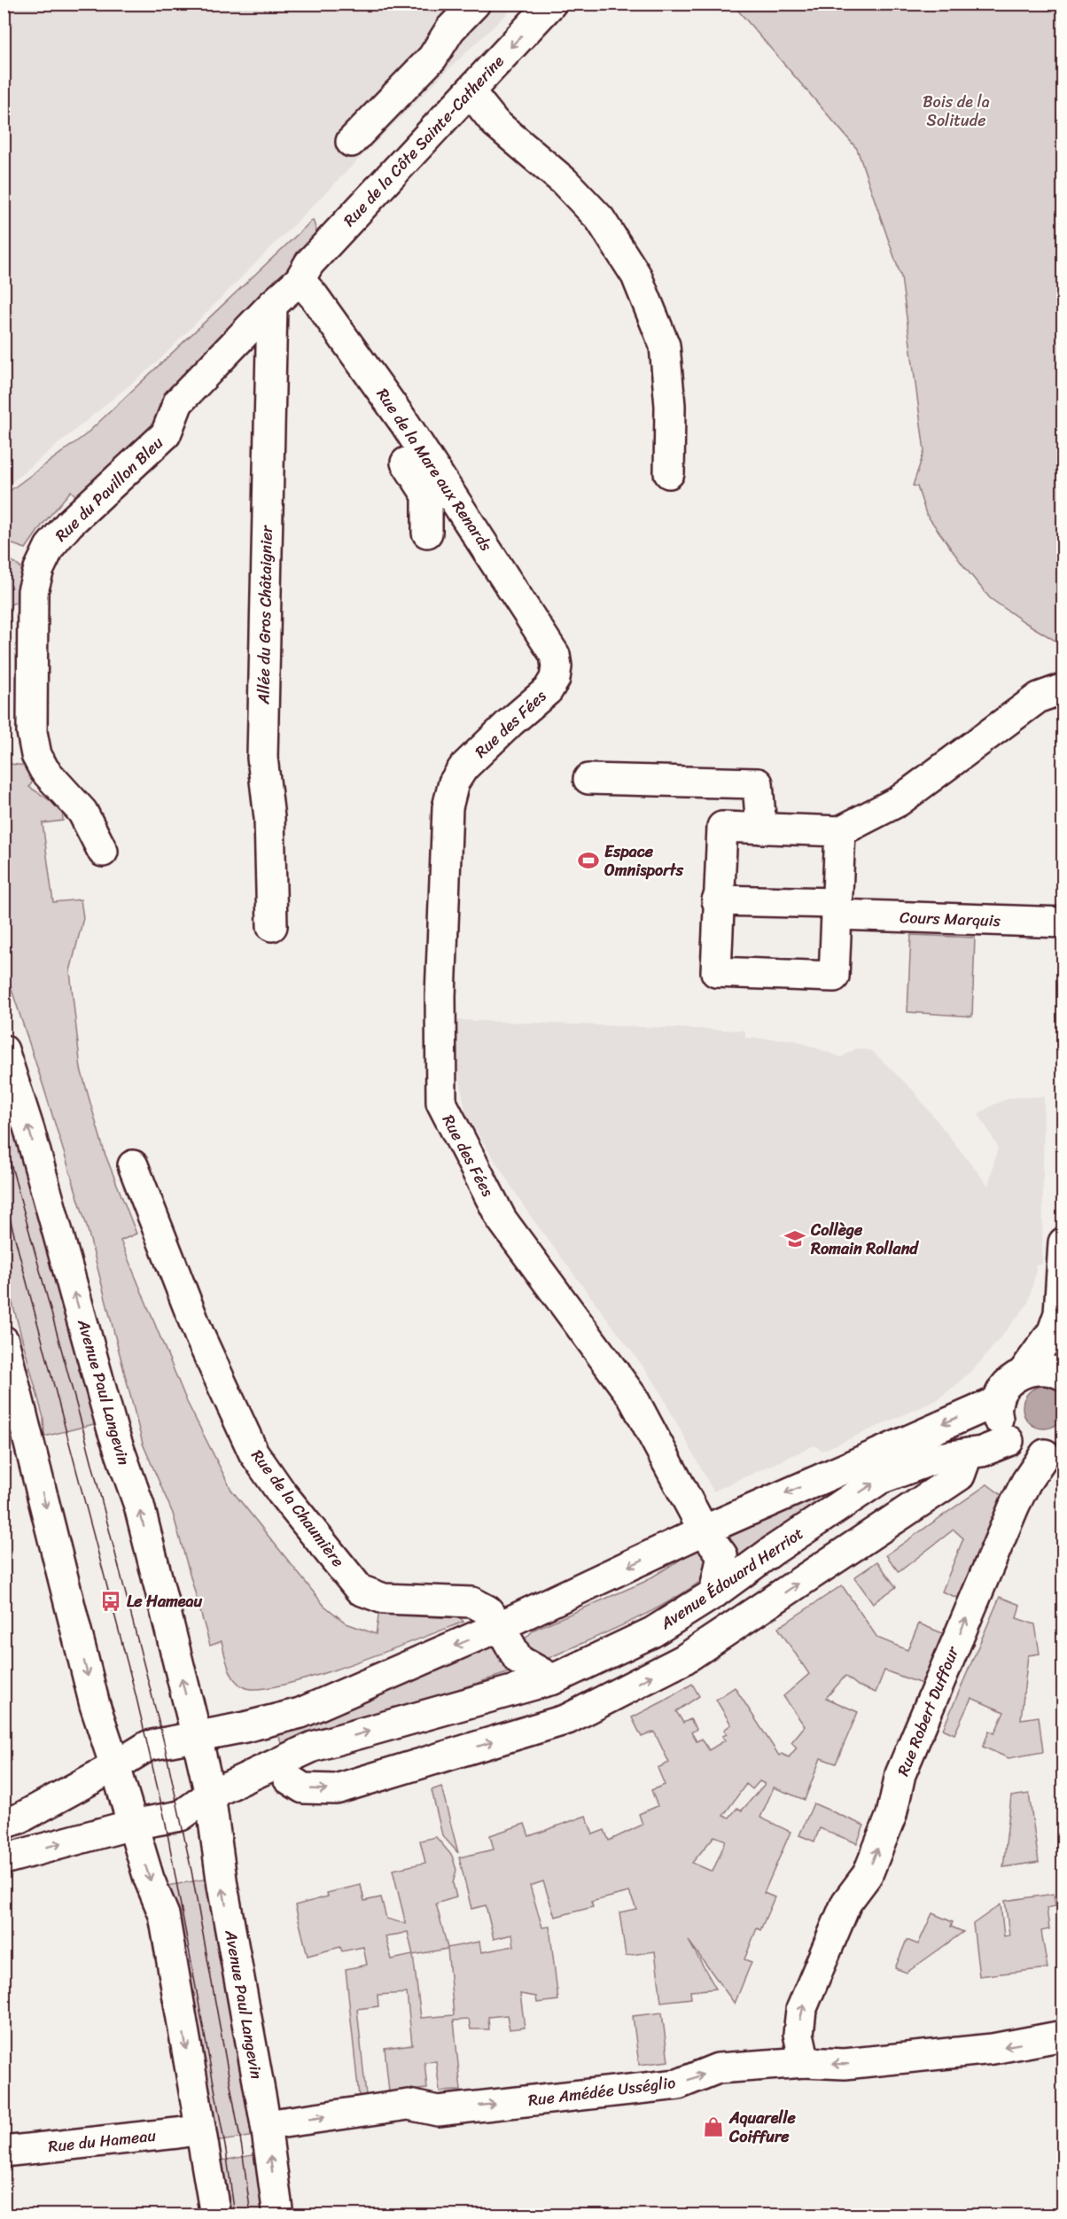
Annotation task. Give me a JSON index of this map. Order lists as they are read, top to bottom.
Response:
{
  "streets": {
    "street": [
      "Rue de la Côte Sainte-Catherine",
      "Rue de la Mare aux Renards",
      "Rue du Pavillon Bleu",
      "Allée du Gros Châtaignier",
      "Rue des Fées",
      "Cours Marquis",
      "Avenue Paul Langevin",
      "Rue de la Chaumière",
      "Avenue Édouard Herriot",
      "Rue Robert Duffour",
      "Rue Amédée Usséglio",
      "Rue du Hameau"
    ]
  },
  "crossings": [
    ["Rue de la Côte Sainte-Catherine", "Rue de la Mare aux Renards"],
    ["Rue de la Côte Sainte-Catherine", "Rue du Pavillon Bleu"],
    ["Rue de la Mare aux Renards", "Rue du Pavillon Bleu"],
    ["Rue de la Mare aux Renards", "Rue des Fées"],
    ["Rue du Pavillon Bleu", "Allée du Gros Châtaignier"],
    ["Rue des Fées", "Avenue Édouard Herriot"],
    ["Avenue Paul Langevin", "Avenue Édouard Herriot"],
    ["Avenue Paul Langevin", "Rue Amédée Usséglio"],
    ["Rue de la Chaumière", "Avenue Édouard Herriot"],
    ["Rue Robert Duffour", "Rue Amédée Usséglio"]
  ],
  "one_way": ["Rue Robert Duffour"],
  "parks": ["Bois de la Solitude"],
  "places": {
    "sports": ["Espace Omnisports"],
    "school or university": ["Collège Romain Rolland"],
    "bus stop": ["Le Hameau"],
    "shop": ["Aquarelle Coiffure"]
  }
}
